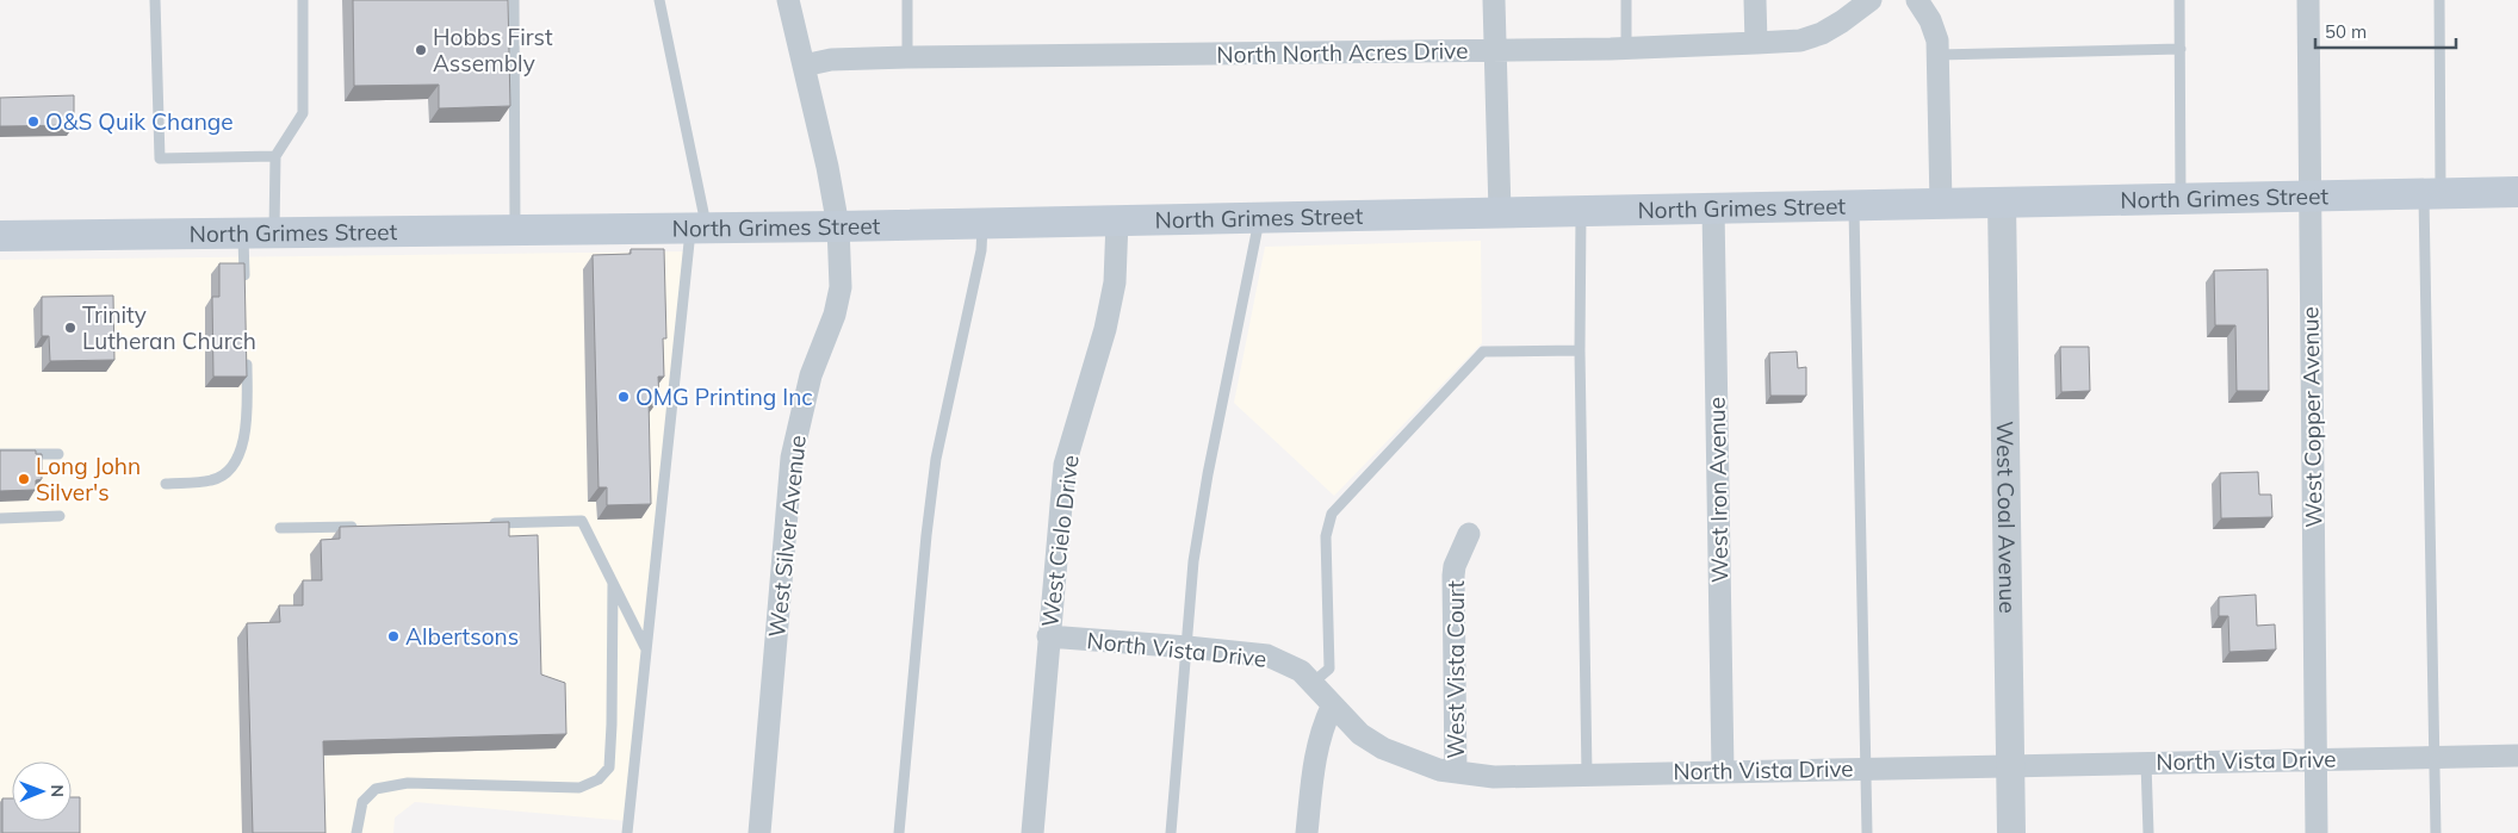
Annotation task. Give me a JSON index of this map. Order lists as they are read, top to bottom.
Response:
{
  "streets": {
    "main road": ["North Grimes Street"],
    "street": [
      "North North Acres Drive",
      "West Copper Avenue",
      "West Iron Avenue",
      "West Coal Avenue",
      "West Silver Avenue",
      "West Cielo Drive",
      "North Vista Drive",
      "West Vista Court"
    ]
  },
  "crossings": [
    ["North North Acres Drive", "West Silver Avenue"],
    ["North Grimes Street", "West Copper Avenue"],
    ["North Grimes Street", "West Iron Avenue"],
    ["North Grimes Street", "West Coal Avenue"],
    ["North Grimes Street", "West Silver Avenue"],
    ["North Grimes Street", "West Cielo Drive"],
    ["West Copper Avenue", "North Vista Drive"],
    ["West Iron Avenue", "North Vista Drive"],
    ["West Coal Avenue", "North Vista Drive"],
    ["West Cielo Drive", "North Vista Drive"],
    ["North Vista Drive", "West Vista Court"]
  ],
  "places": [
    "Hobbs First Assembly",
    "O&S Quik Change",
    "Trinity Lutheran Church",
    "OMG Printing Inc",
    "Long John Silver's",
    "Albertsons"
  ],
  "scale_bar": "50 m",
  "north": "right"
}
